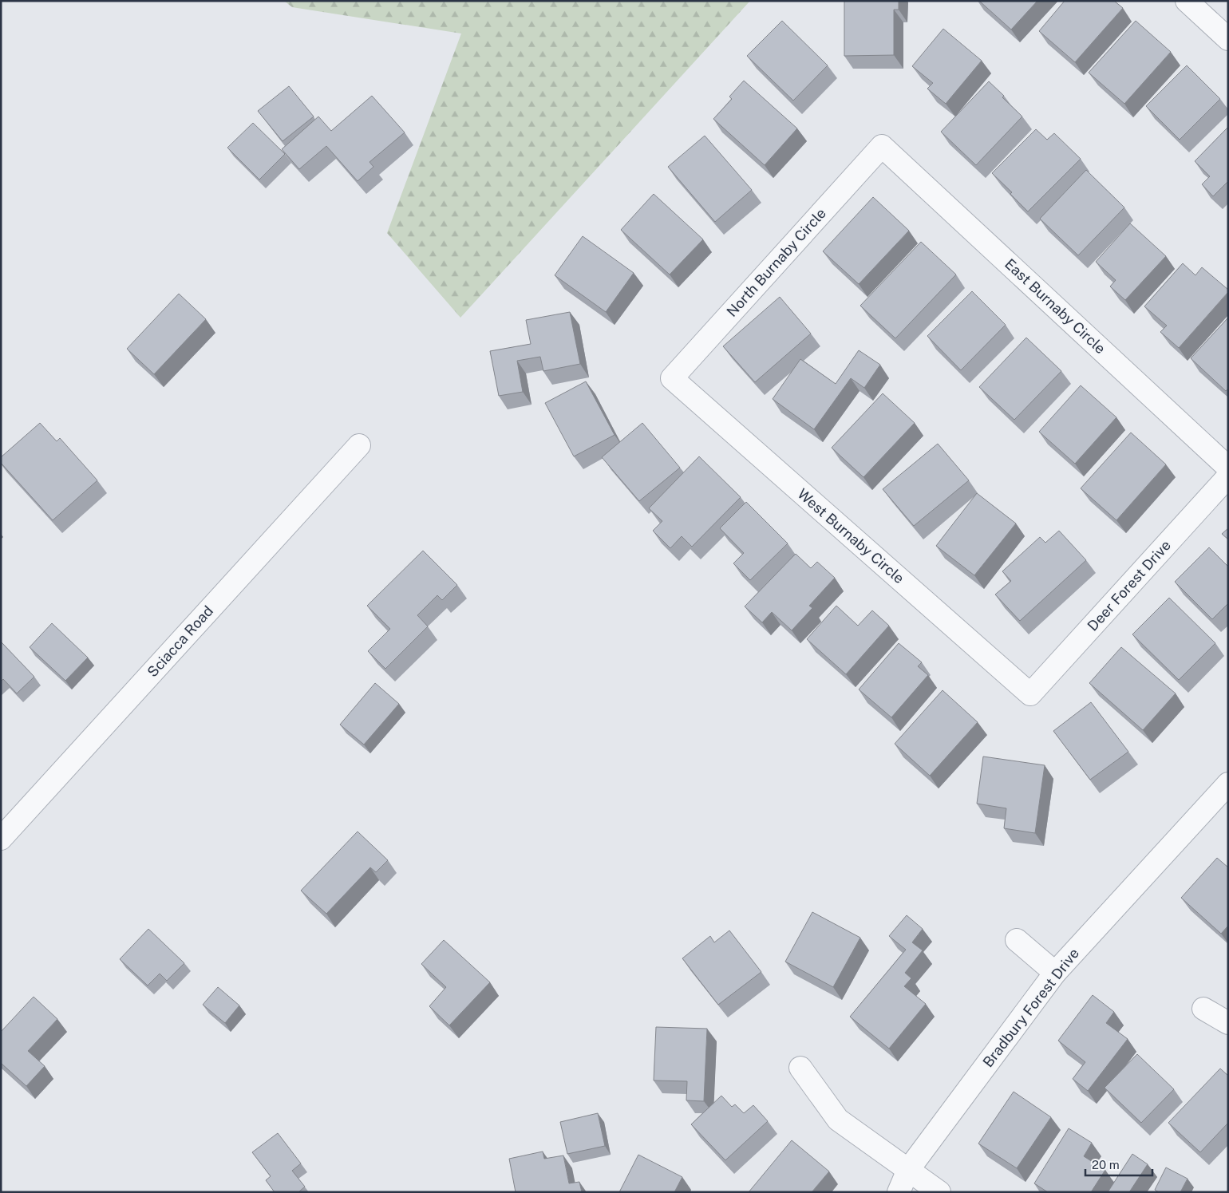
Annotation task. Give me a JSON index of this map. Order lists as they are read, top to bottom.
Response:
{
  "streets": {
    "street": [
      "North Burnaby Circle",
      "East Burnaby Circle",
      "West Burnaby Circle",
      "Deer Forest Drive",
      "Sciacca Road",
      "Bradbury Forest Drive"
    ]
  },
  "crossings": [
    ["North Burnaby Circle", "East Burnaby Circle"],
    ["North Burnaby Circle", "West Burnaby Circle"],
    ["West Burnaby Circle", "Deer Forest Drive"]
  ],
  "scale_bar": "20 m"
}
